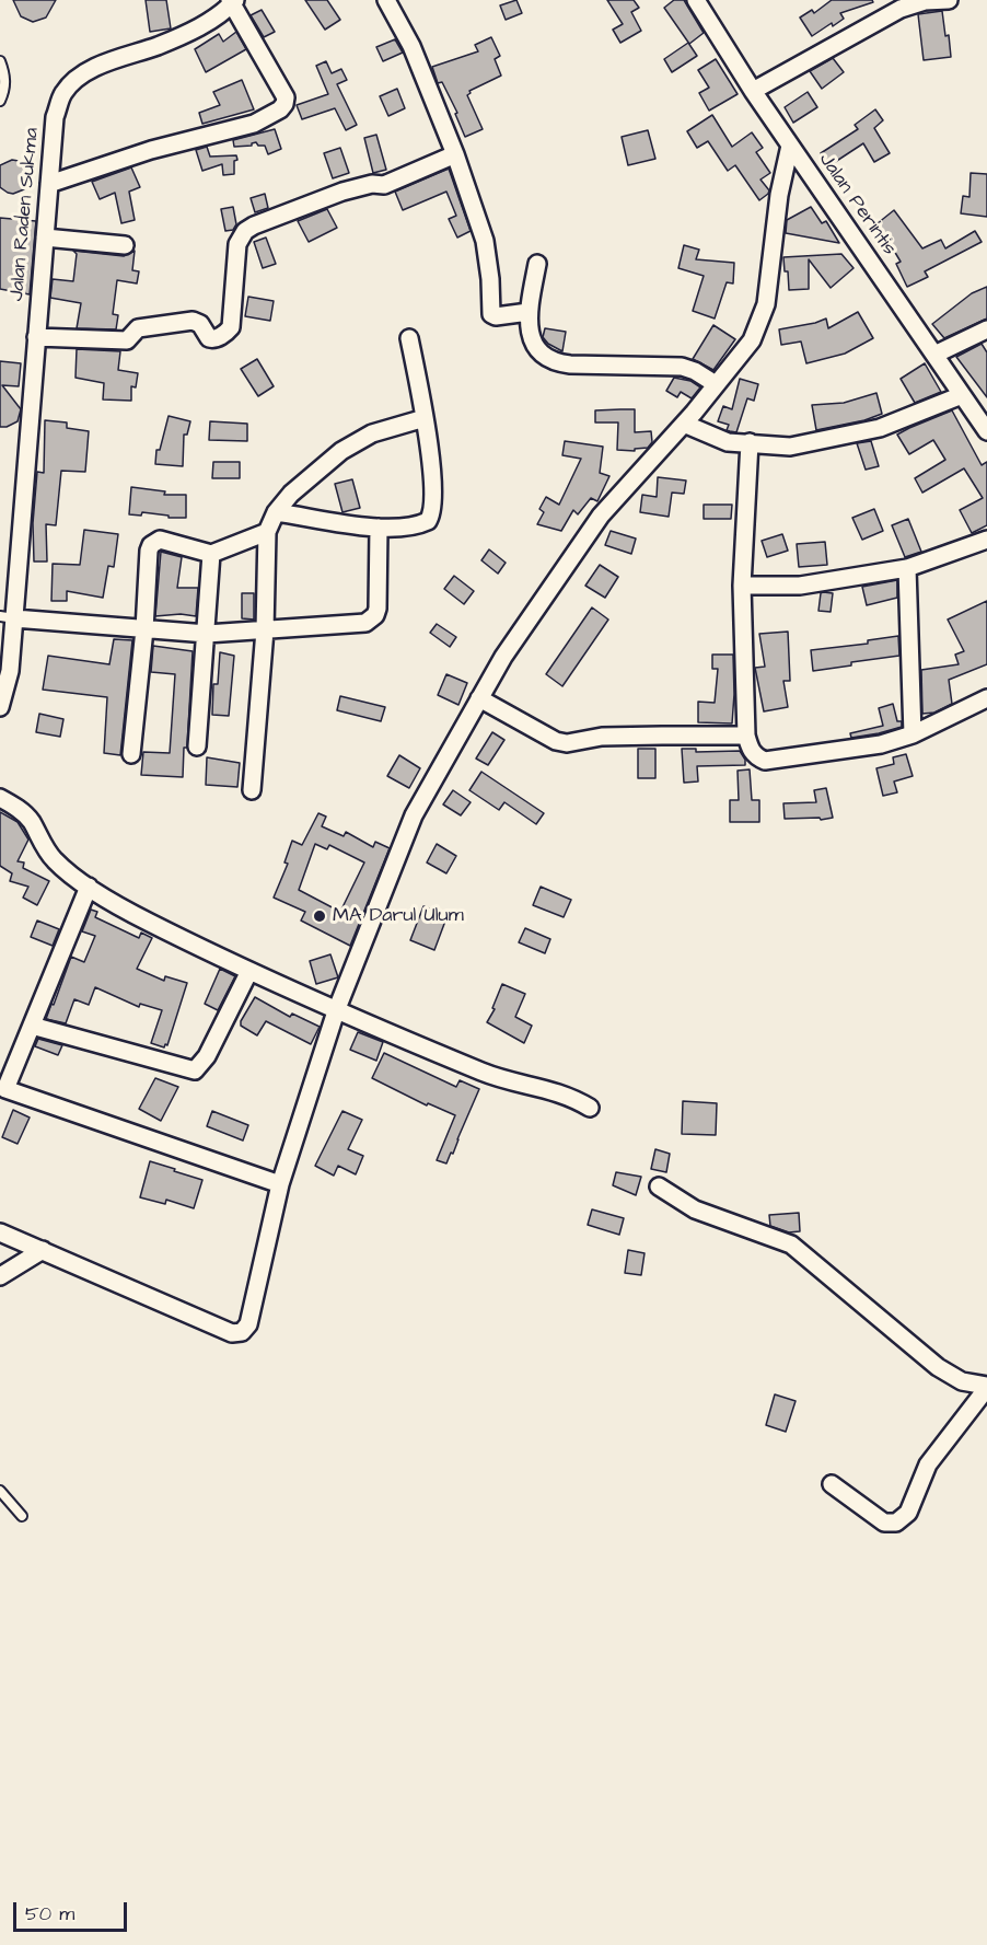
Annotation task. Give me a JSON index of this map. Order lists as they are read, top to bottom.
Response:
{
  "streets": {
    "street": ["Jalan Perintis", "Jalan Raden Sukma"]
  },
  "places": ["MA Darul Ulum"],
  "scale_bar": "50 m"
}
